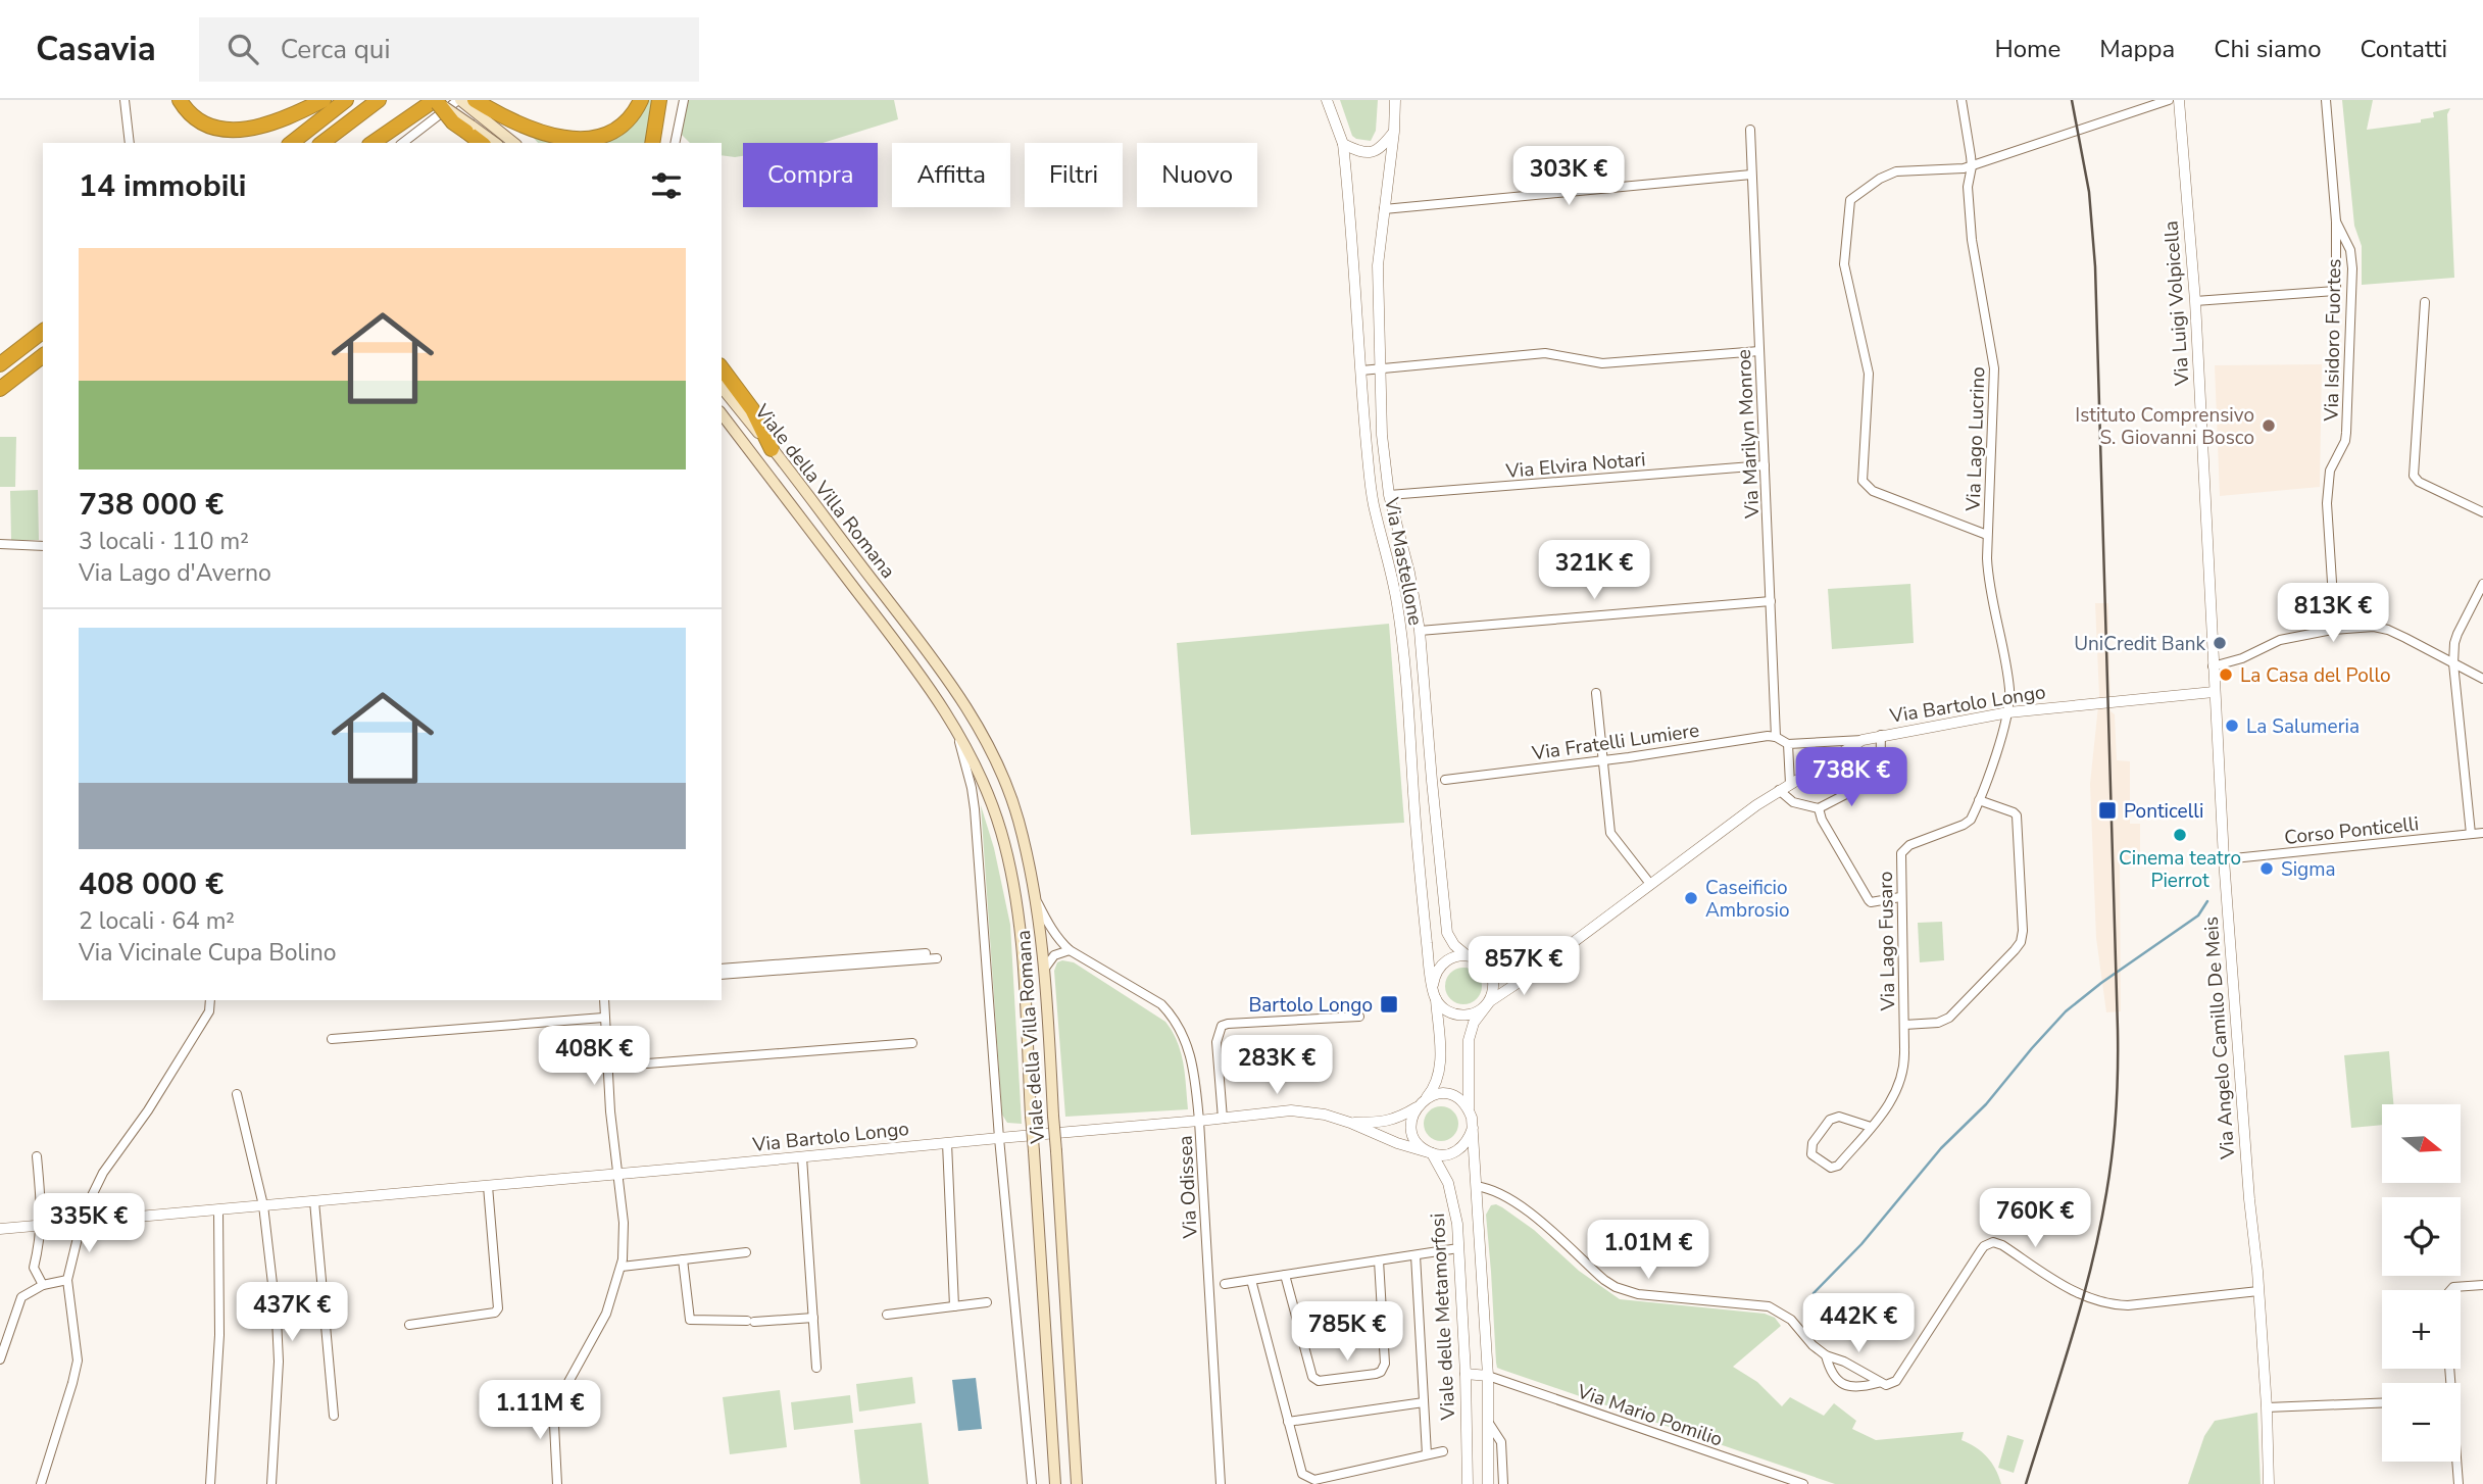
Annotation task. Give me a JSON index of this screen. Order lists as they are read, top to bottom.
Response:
{
  "streets": {
    "main road": ["Viale della Villa Romana"],
    "street": [
      "Via Luigi Volpicella",
      "Via Isidoro Fuortes",
      "Via Marilyn Monroe",
      "Via Lago Lucrino",
      "Via Elvira Notari",
      "Via Mastellone",
      "Via Bartolo Longo",
      "Via Fratelli Lumiere",
      "Corso Ponticelli",
      "Via Lago Fusaro",
      "Via Angelo Camillo De Meis",
      "Via Odissea",
      "Viale delle Metamorfosi",
      "Via Mario Pomilio"
    ]
  },
  "crossings": [
    ["Via Luigi Volpicella", "Via Isidoro Fuortes"],
    ["Via Luigi Volpicella", "Via Angelo Camillo De Meis"],
    ["Via Marilyn Monroe", "Via Elvira Notari"],
    ["Via Marilyn Monroe", "Via Fratelli Lumiere"],
    ["Via Lago Lucrino", "Via Bartolo Longo"],
    ["Via Lago Lucrino", "Via Lago Fusaro"],
    ["Via Elvira Notari", "Via Mastellone"],
    ["Viale della Villa Romana", "Via Bartolo Longo"],
    ["Viale della Villa Romana", "Via Odissea"],
    ["Via Mastellone", "Via Bartolo Longo"],
    ["Via Bartolo Longo", "Via Lago Fusaro"],
    ["Via Bartolo Longo", "Via Angelo Camillo De Meis"],
    ["Via Bartolo Longo", "Via Odissea"],
    ["Via Bartolo Longo", "Viale delle Metamorfosi"],
    ["Corso Ponticelli", "Via Angelo Camillo De Meis"],
    ["Viale delle Metamorfosi", "Via Mario Pomilio"]
  ],
  "places": {
    "other": [
      "Istituto Comprensivo S. Giovanni Bosco",
      "UniCredit Bank",
      "La Casa del Pollo",
      "La Salumeria",
      "Cinema teatro Pierrot",
      "Sigma",
      "Caseificio Ambrosio"
    ],
    "transit": ["Ponticelli", "Bartolo Longo"]
  },
  "north": "right",
  "page": {
    "header": "Casavia",
    "search": "Cerca qui",
    "nav": [
      "Home",
      "Mappa",
      "Chi siamo",
      "Contatti"
    ],
    "chip": [
      "Compra",
      "Affitta",
      "Filtri",
      "Nuovo"
    ],
    "heading": "14 immobili",
    "price": [
      "303K €",
      "321K €",
      "813K €",
      "738K €",
      "857K €",
      "408K €",
      "283K €",
      "760K €",
      "335K €",
      "1.01M €",
      "437K €",
      "442K €",
      "785K €",
      "1.11M €"
    ],
    "list": [
      {
        "name": "738 000 €",
        "note": "3 locali · 110 m² · Via Lago d'Averno"
      },
      {
        "name": "408 000 €",
        "note": "2 locali · 64 m² · Via Vicinale Cupa Bolino"
      }
    ],
    "map_buttons": ["+", "−"]
  }
}
